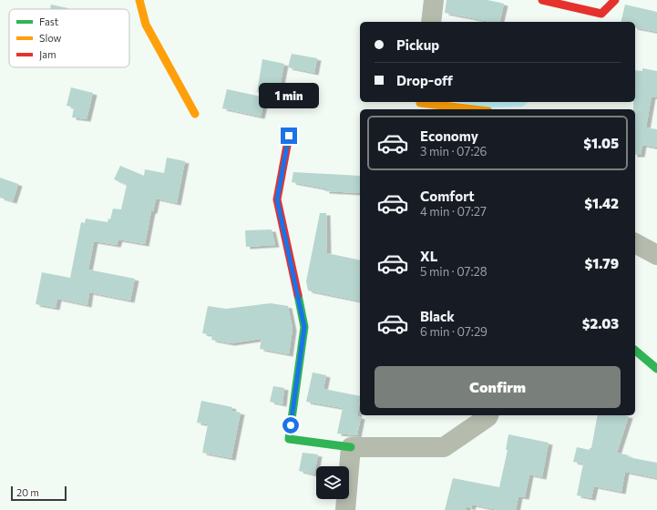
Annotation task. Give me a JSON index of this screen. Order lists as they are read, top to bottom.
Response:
{
  "legend": ["Fast", "Slow", "Jam"],
  "scale_bar": "20 m",
  "page": {
    "banner": ["Pickup", "Drop-off"],
    "bubble": "1 min",
    "list": [
      {
        "name": "Economy",
        "note": "3 min · 07:26",
        "value": "$1.05"
      },
      {
        "name": "Comfort",
        "note": "4 min · 07:27",
        "value": "$1.42"
      },
      {
        "name": "XL",
        "note": "5 min · 07:28",
        "value": "$1.79"
      },
      {
        "name": "Black",
        "note": "6 min · 07:29",
        "value": "$2.03"
      }
    ],
    "buttons": "Confirm",
    "scale": "20 m"
  }
}
